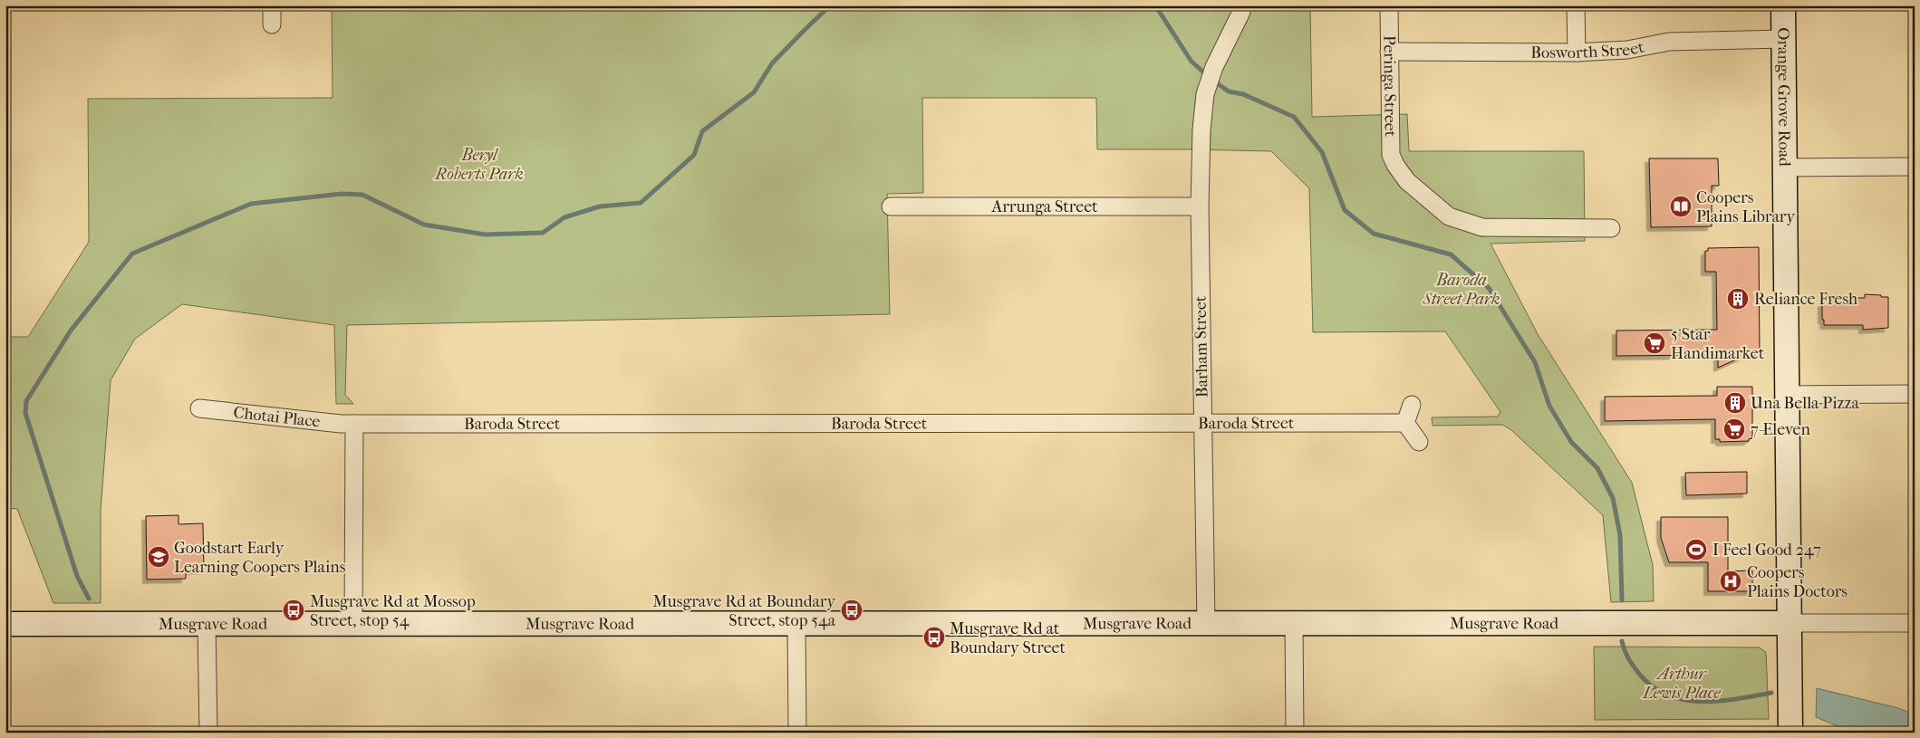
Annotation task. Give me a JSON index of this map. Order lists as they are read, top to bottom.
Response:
{
  "streets": {
    "street": [
      "Bosworth Street",
      "Peringa Street",
      "Orange Grove Road",
      "Arrunga Street",
      "Barham Street",
      "Chotai Place",
      "Baroda Street",
      "Musgrave Road"
    ]
  },
  "crossings": [
    ["Bosworth Street", "Peringa Street"],
    ["Bosworth Street", "Orange Grove Road"],
    ["Orange Grove Road", "Musgrave Road"],
    ["Arrunga Street", "Barham Street"],
    ["Barham Street", "Baroda Street"],
    ["Barham Street", "Musgrave Road"],
    ["Chotai Place", "Baroda Street"]
  ],
  "parks": ["Beryl Roberts Park", "Baroda Street Park", "Arthur Lewis Place"],
  "places": {
    "library": ["Coopers Plains Library"],
    "building": ["Reliance Fresh", "Una Bella Pizza"],
    "supermarket": ["5 Star Handimarket", "7-Eleven"],
    "sports": ["I Feel Good 247"],
    "school or university": ["Goodstart Early Learning Coopers Plains"],
    "hospital": ["Coopers Plains Doctors"],
    "bus stop": ["Musgrave Rd at Mossop Street, stop 54", "Musgrave Rd at Boundary Street, stop 54a", "Musgrave Rd at Boundary Street"]
  }
}
